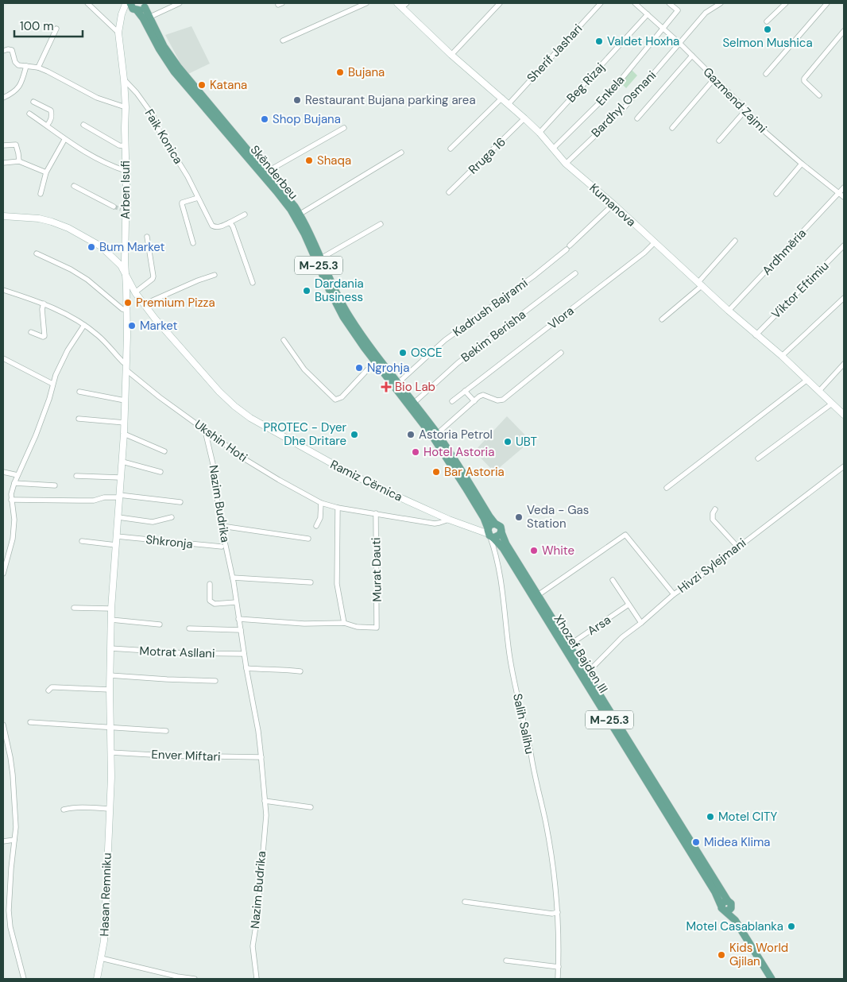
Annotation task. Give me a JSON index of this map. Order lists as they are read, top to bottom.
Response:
{
  "streets": {
    "main road": ["Skënderbeu", "M-25.3", "Xhozef Bajden III"],
    "street": [
      "Sherif Jashari",
      "Beg Rizaj",
      "Enkela",
      "Gazmend Zajmi",
      "Bardhyl Osmani",
      "Faik Konica",
      "Rruga 16",
      "Arben Isufi",
      "Kumanova",
      "Ardhmëria",
      "Viktor Eftimiu",
      "Kadrush Bajrami",
      "Vlora",
      "Bekim Berisha",
      "Ukshin Hoti",
      "Ramiz Cërnica",
      "Nazim Budrika",
      "Shkronja",
      "Hivzi Sylejmani",
      "Murat Dauti",
      "Arsa",
      "Motrat Asllani",
      "Salih Salihu",
      "Enver Miftari",
      "Hasan Remniku"
    ]
  },
  "crossings": [
    ["Sherif Jashari", "Kumanova"],
    ["Beg Rizaj", "Gazmend Zajmi"],
    ["Beg Rizaj", "Kumanova"],
    ["Enkela", "Gazmend Zajmi"],
    ["Enkela", "Kumanova"],
    ["Gazmend Zajmi", "Bardhyl Osmani"],
    ["Gazmend Zajmi", "Ardhmëria"],
    ["Bardhyl Osmani", "Kumanova"],
    ["Faik Konica", "Arben Isufi"],
    ["Rruga 16", "Kumanova"],
    ["Skënderbeu", "Arben Isufi"],
    ["Skënderbeu", "M-25.3"],
    ["Skënderbeu", "Kadrush Bajrami"],
    ["Skënderbeu", "Bekim Berisha"],
    ["Skënderbeu", "Ramiz Cërnica"],
    ["Skënderbeu", "Xhozef Bajden III"],
    ["Skënderbeu", "Salih Salihu"],
    ["Arben Isufi", "M-25.3"],
    ["Arben Isufi", "Ukshin Hoti"],
    ["Arben Isufi", "Ramiz Cërnica"],
    ["Arben Isufi", "Hasan Remniku"],
    ["Kumanova", "Ardhmëria"],
    ["Kumanova", "Viktor Eftimiu"],
    ["Kumanova", "Kadrush Bajrami"],
    ["Kumanova", "Vlora"],
    ["M-25.3", "Ramiz Cërnica"],
    ["M-25.3", "Xhozef Bajden III"],
    ["M-25.3", "Salih Salihu"],
    ["Ukshin Hoti", "Ramiz Cërnica"],
    ["Ukshin Hoti", "Nazim Budrika"],
    ["Ukshin Hoti", "Murat Dauti"],
    ["Ukshin Hoti", "Hasan Remniku"],
    ["Ramiz Cërnica", "Xhozef Bajden III"],
    ["Ramiz Cërnica", "Salih Salihu"],
    ["Nazim Budrika", "Motrat Asllani"],
    ["Nazim Budrika", "Enver Miftari"],
    ["Shkronja", "Hasan Remniku"],
    ["Hivzi Sylejmani", "Xhozef Bajden III"],
    ["Arsa", "Xhozef Bajden III"],
    ["Motrat Asllani", "Hasan Remniku"],
    ["Xhozef Bajden III", "Salih Salihu"],
    ["Enver Miftari", "Hasan Remniku"]
  ],
  "places": {
    "other": [
      "Selmon Mushica",
      "Valdet Hoxha",
      "Bujana",
      "Katana",
      "Restaurant Bujana parking area",
      "Shop Bujana",
      "Shaqa",
      "Bum Market",
      "Dardania Business",
      "Premium Pizza",
      "Market",
      "OSCE",
      "Ngrohja",
      "PROTEC - Dyer Dhe Dritare",
      "Astoria Petrol",
      "UBT",
      "Hotel Astoria",
      "Bar Astoria",
      "Veda - Gas Station",
      "White",
      "Motel CITY",
      "Midea Klima",
      "Motel Casablanka",
      "Kids World Gjilan"
    ],
    "health": ["Bio Lab"]
  },
  "scale_bar": "100 m"
}
